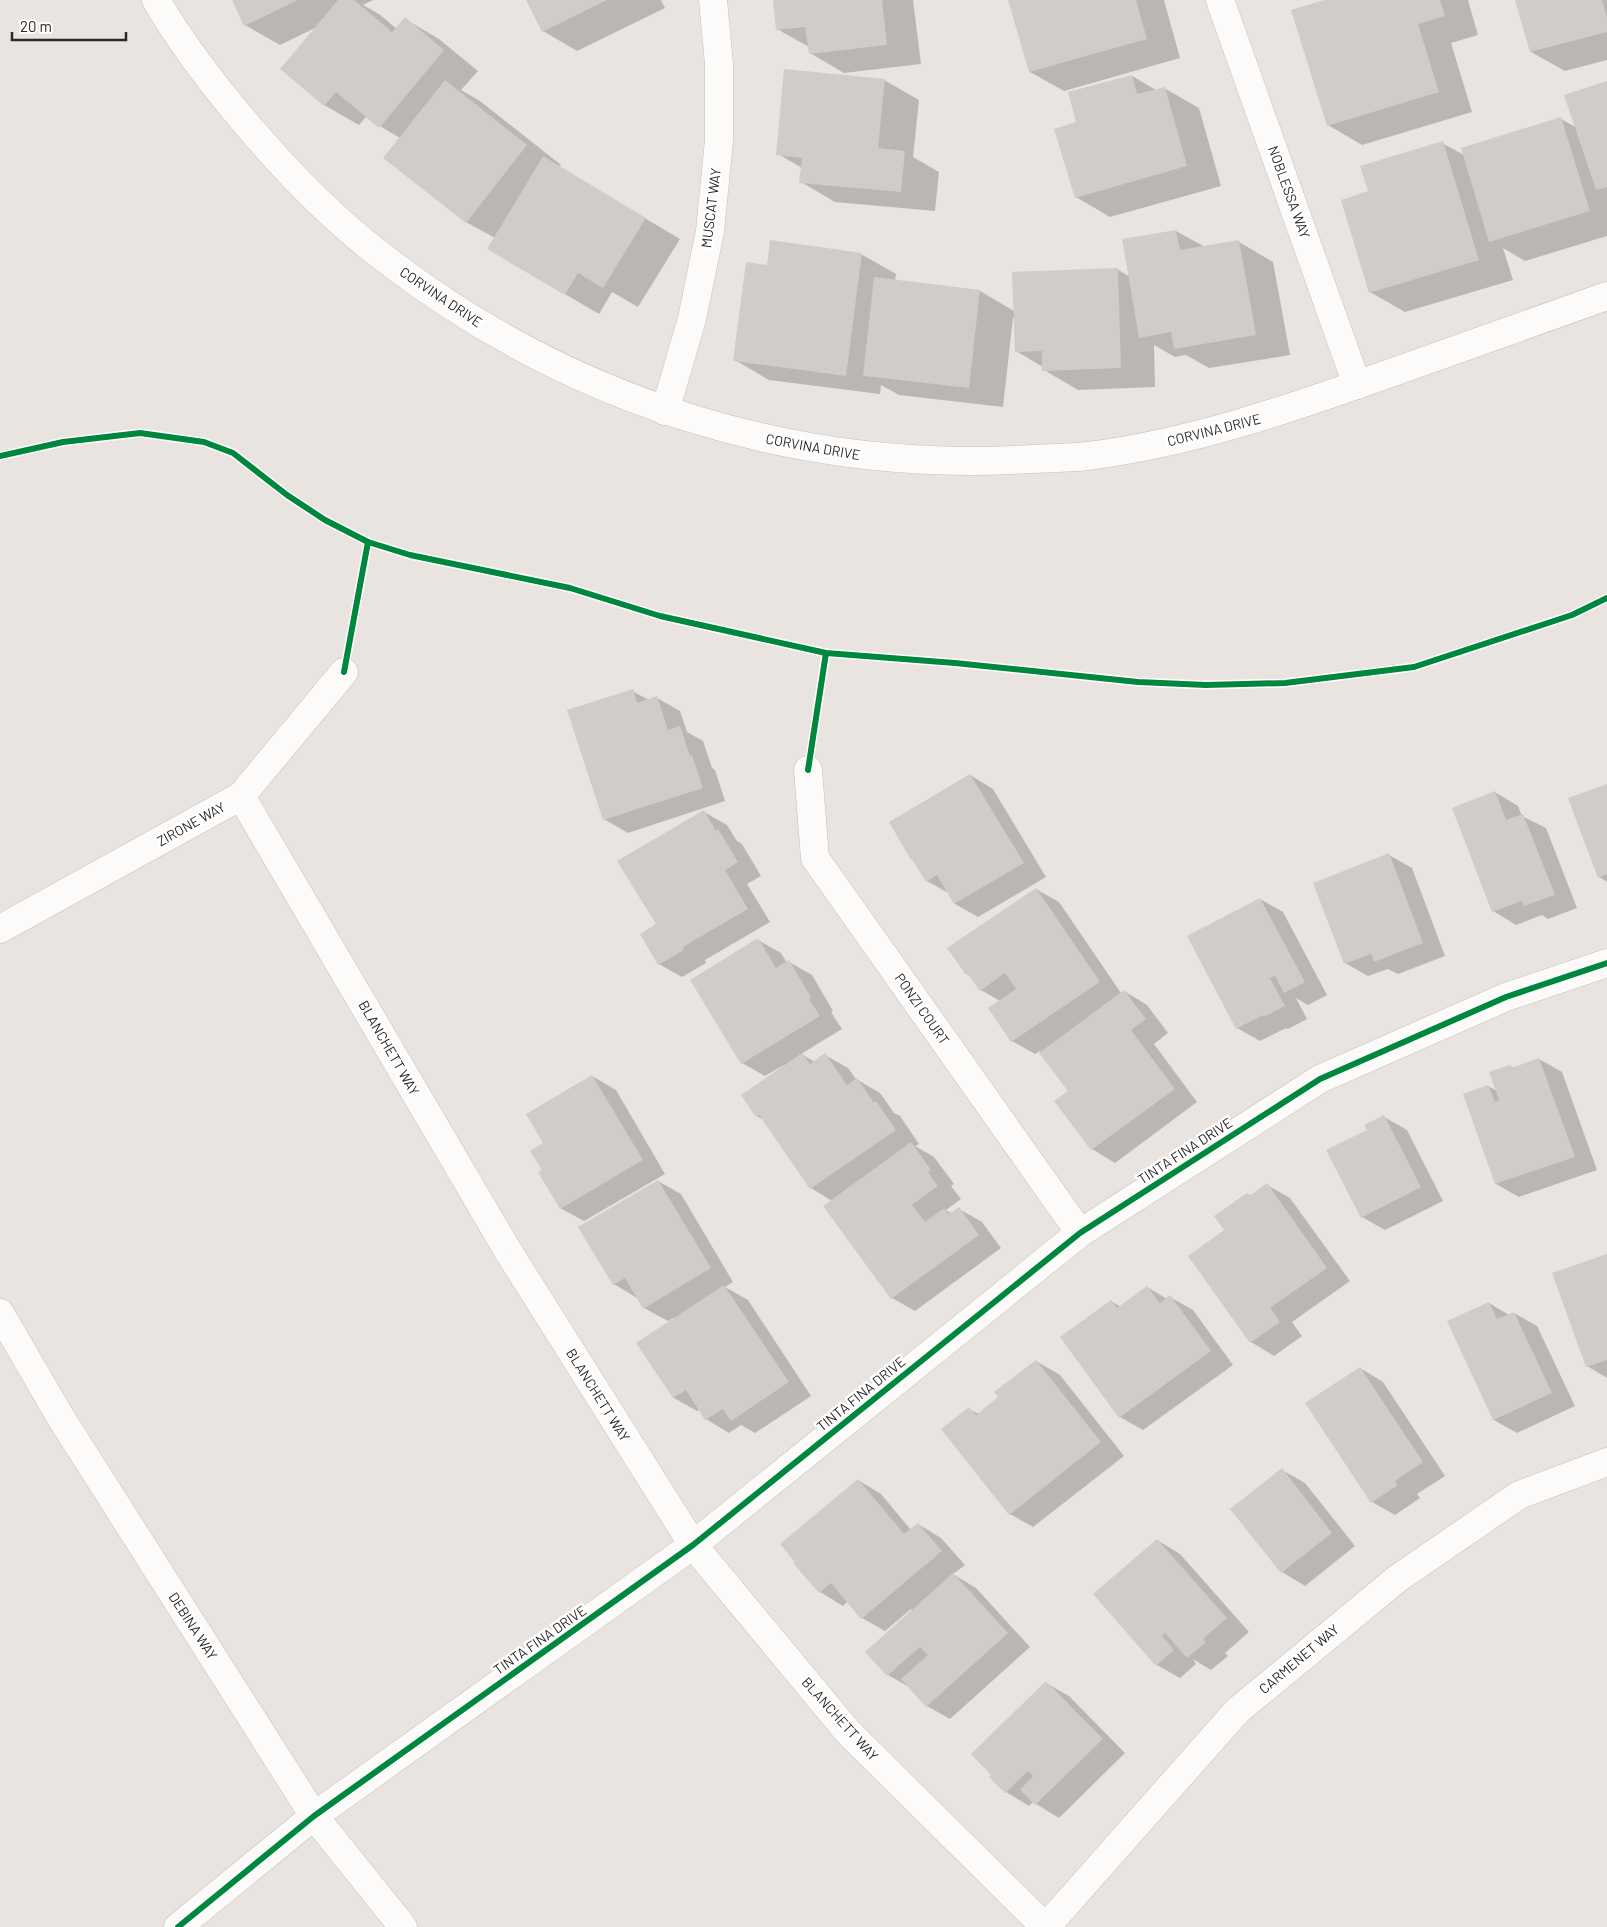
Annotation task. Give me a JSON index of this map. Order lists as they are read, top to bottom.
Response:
{
  "streets": {
    "street": [
      "NOBLESSA WAY",
      "MUSCAT WAY",
      "CORVINA DRIVE",
      "ZIRONE WAY",
      "PONZI COURT",
      "BLANCHETT WAY",
      "TINTA FINA DRIVE",
      "DEBINA WAY",
      "CARMENET WAY"
    ]
  },
  "crossings": [
    ["NOBLESSA WAY", "CORVINA DRIVE"],
    ["MUSCAT WAY", "CORVINA DRIVE"],
    ["ZIRONE WAY", "BLANCHETT WAY"],
    ["PONZI COURT", "TINTA FINA DRIVE"],
    ["BLANCHETT WAY", "TINTA FINA DRIVE"],
    ["BLANCHETT WAY", "CARMENET WAY"],
    ["TINTA FINA DRIVE", "DEBINA WAY"]
  ],
  "scale_bar": "20 m"
}
